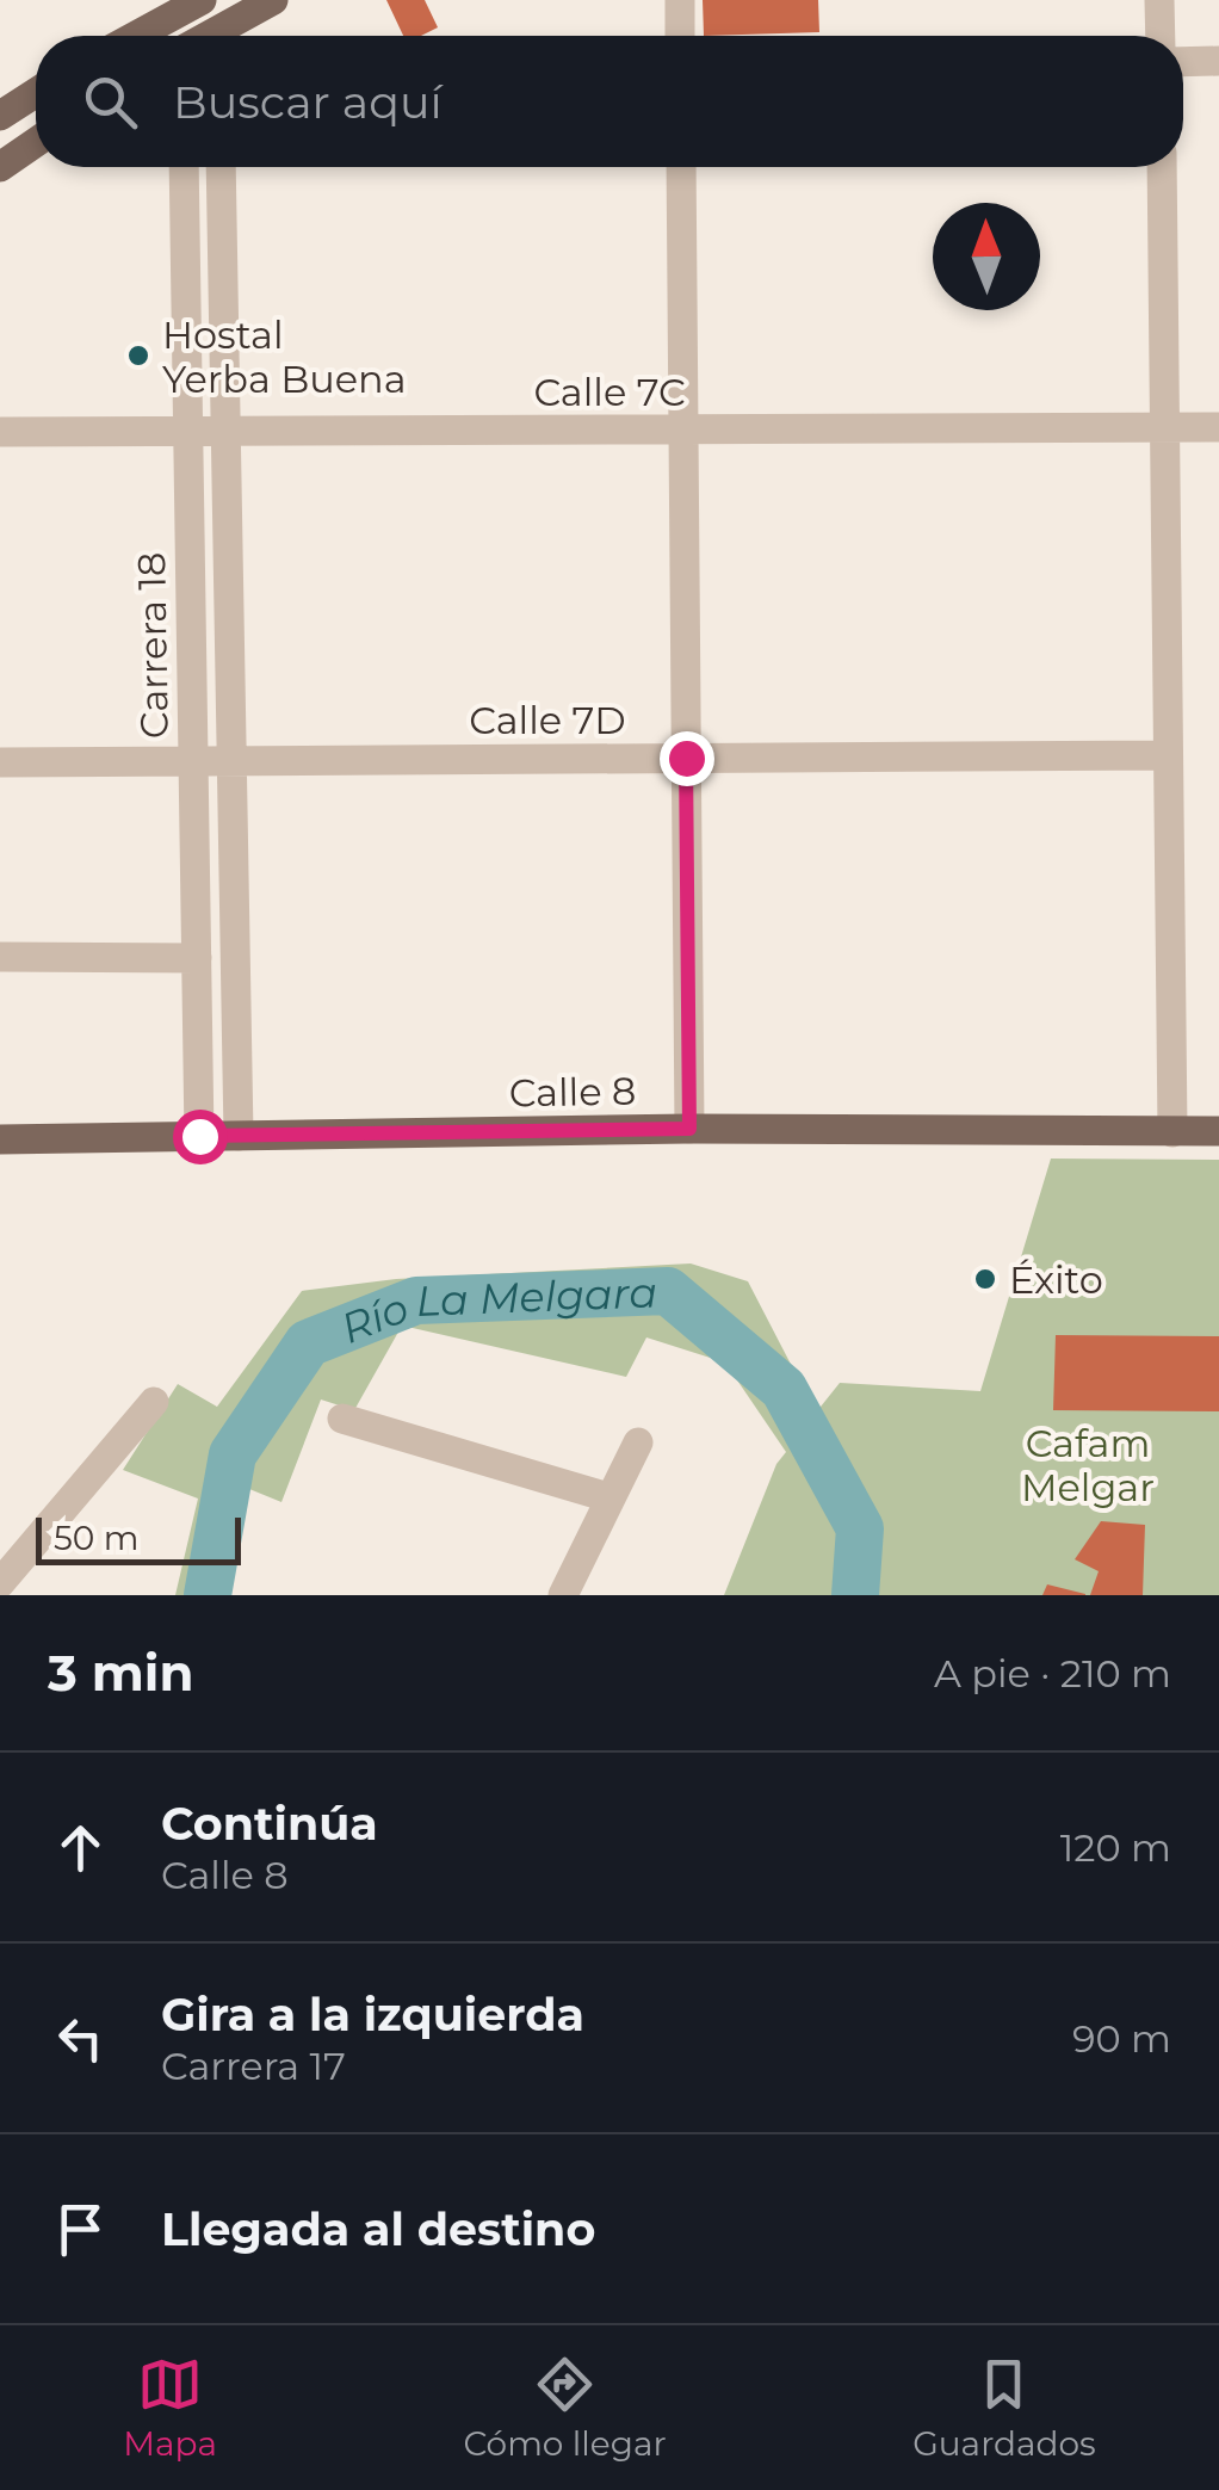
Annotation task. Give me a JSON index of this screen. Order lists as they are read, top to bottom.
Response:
{
  "streets": {
    "main road": ["Calle 8"],
    "street": ["Calle 7C", "Carrera 18", "Calle 7D"]
  },
  "crossings": [
    ["Calle 7C", "Carrera 18"],
    ["Carrera 18", "Calle 7D"],
    ["Carrera 18", "Calle 8"]
  ],
  "water": ["Río La Melgara"],
  "parks": ["Cafam Melgar"],
  "places": ["Hostal Yerba Buena", "Éxito"],
  "scale_bar": "50 m",
  "north": "top",
  "page": {
    "search": "Buscar aquí",
    "scale": "50 m",
    "heading": ["3 min", "A pie · 210 m"],
    "list": [
      ["Continúa", "Calle 8", "120 m"],
      ["Gira a la izquierda", "Carrera 17", "90 m"],
      "Llegada al destino"
    ],
    "nav": ["Mapa", "Cómo llegar", "Guardados"]
  }
}
